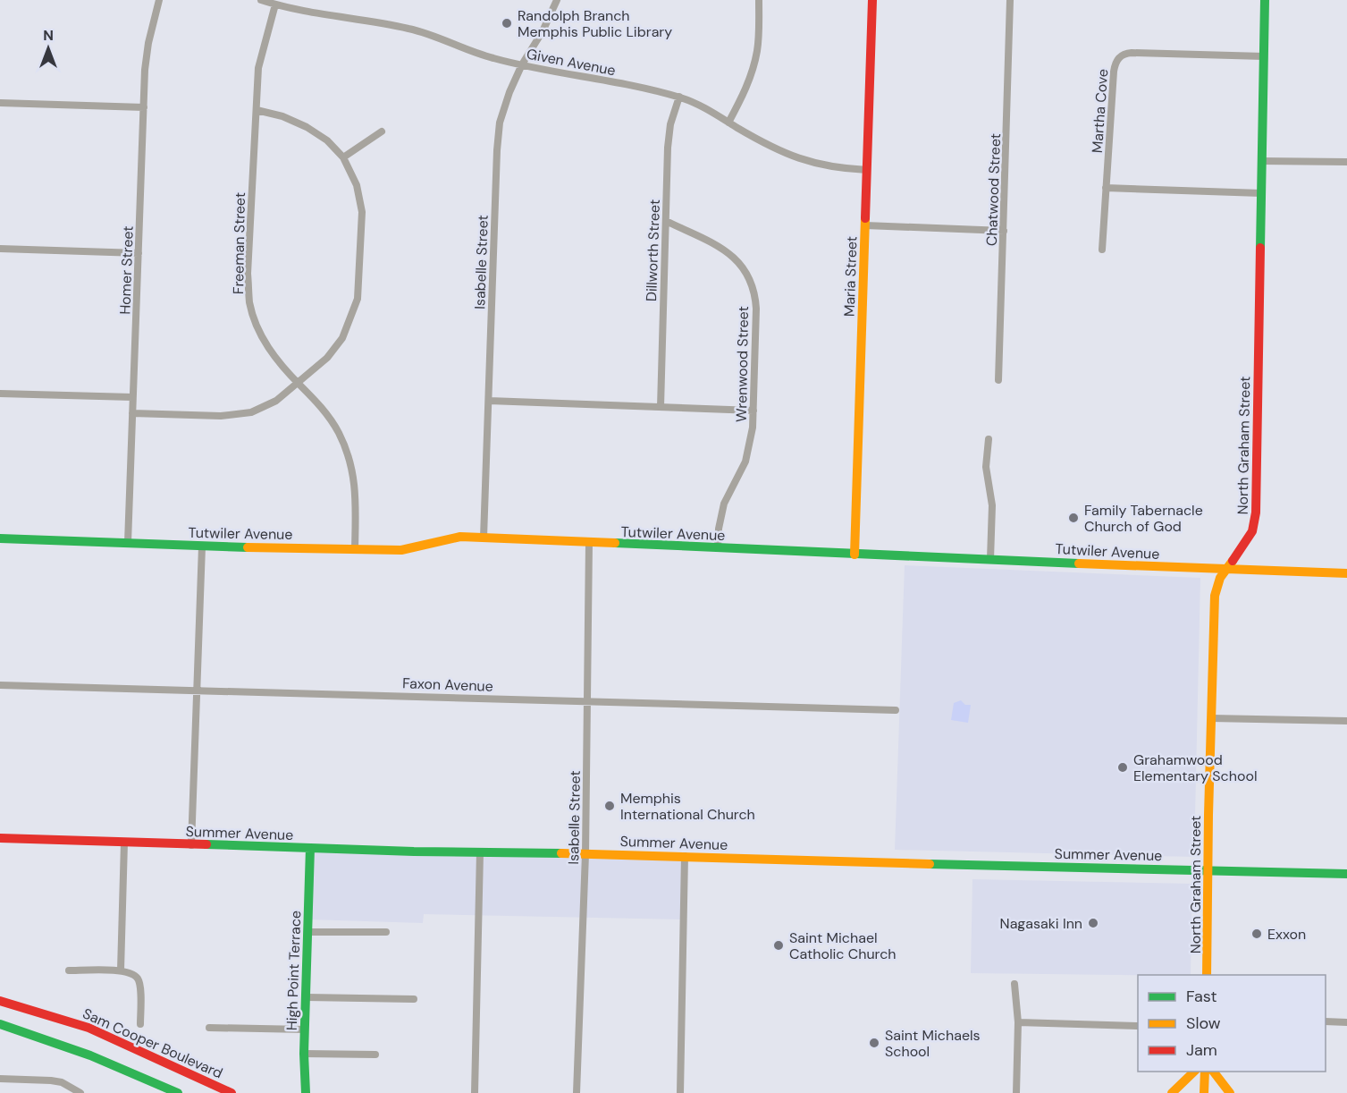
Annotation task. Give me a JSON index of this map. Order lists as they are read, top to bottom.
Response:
{
  "streets": {
    "main road": [
      "Maria Street",
      "North Graham Street",
      "Tutwiler Avenue",
      "Summer Avenue",
      "High Point Terrace",
      "Sam Cooper Boulevard"
    ],
    "street": [
      "Given Avenue",
      "Martha Cove",
      "Chatwood Street",
      "Freeman Street",
      "Dillworth Street",
      "Isabelle Street",
      "Homer Street",
      "Wrenwood Street",
      "Faxon Avenue"
    ]
  },
  "crossings": [
    ["Given Avenue", "Freeman Street"],
    ["Given Avenue", "Dillworth Street"],
    ["Given Avenue", "Isabelle Street"],
    ["Given Avenue", "Maria Street"],
    ["Martha Cove", "North Graham Street"],
    ["Freeman Street", "Tutwiler Avenue"],
    ["Dillworth Street", "Wrenwood Street"],
    ["Isabelle Street", "Tutwiler Avenue"],
    ["Isabelle Street", "Faxon Avenue"],
    ["Isabelle Street", "Summer Avenue"],
    ["Homer Street", "Tutwiler Avenue"],
    ["Maria Street", "Tutwiler Avenue"],
    ["Wrenwood Street", "Tutwiler Avenue"],
    ["North Graham Street", "Tutwiler Avenue"],
    ["North Graham Street", "Summer Avenue"],
    ["Summer Avenue", "High Point Terrace"]
  ],
  "places": [
    "Randolph Branch Memphis Public Library",
    "Family Tabernacle Church of God",
    "Grahamwood Elementary School",
    "Memphis International Church",
    "Nagasaki Inn",
    "Exxon",
    "Saint Michael Catholic Church",
    "Saint Michaels School"
  ],
  "legend": ["Fast", "Slow", "Jam"],
  "north": "top"
}
